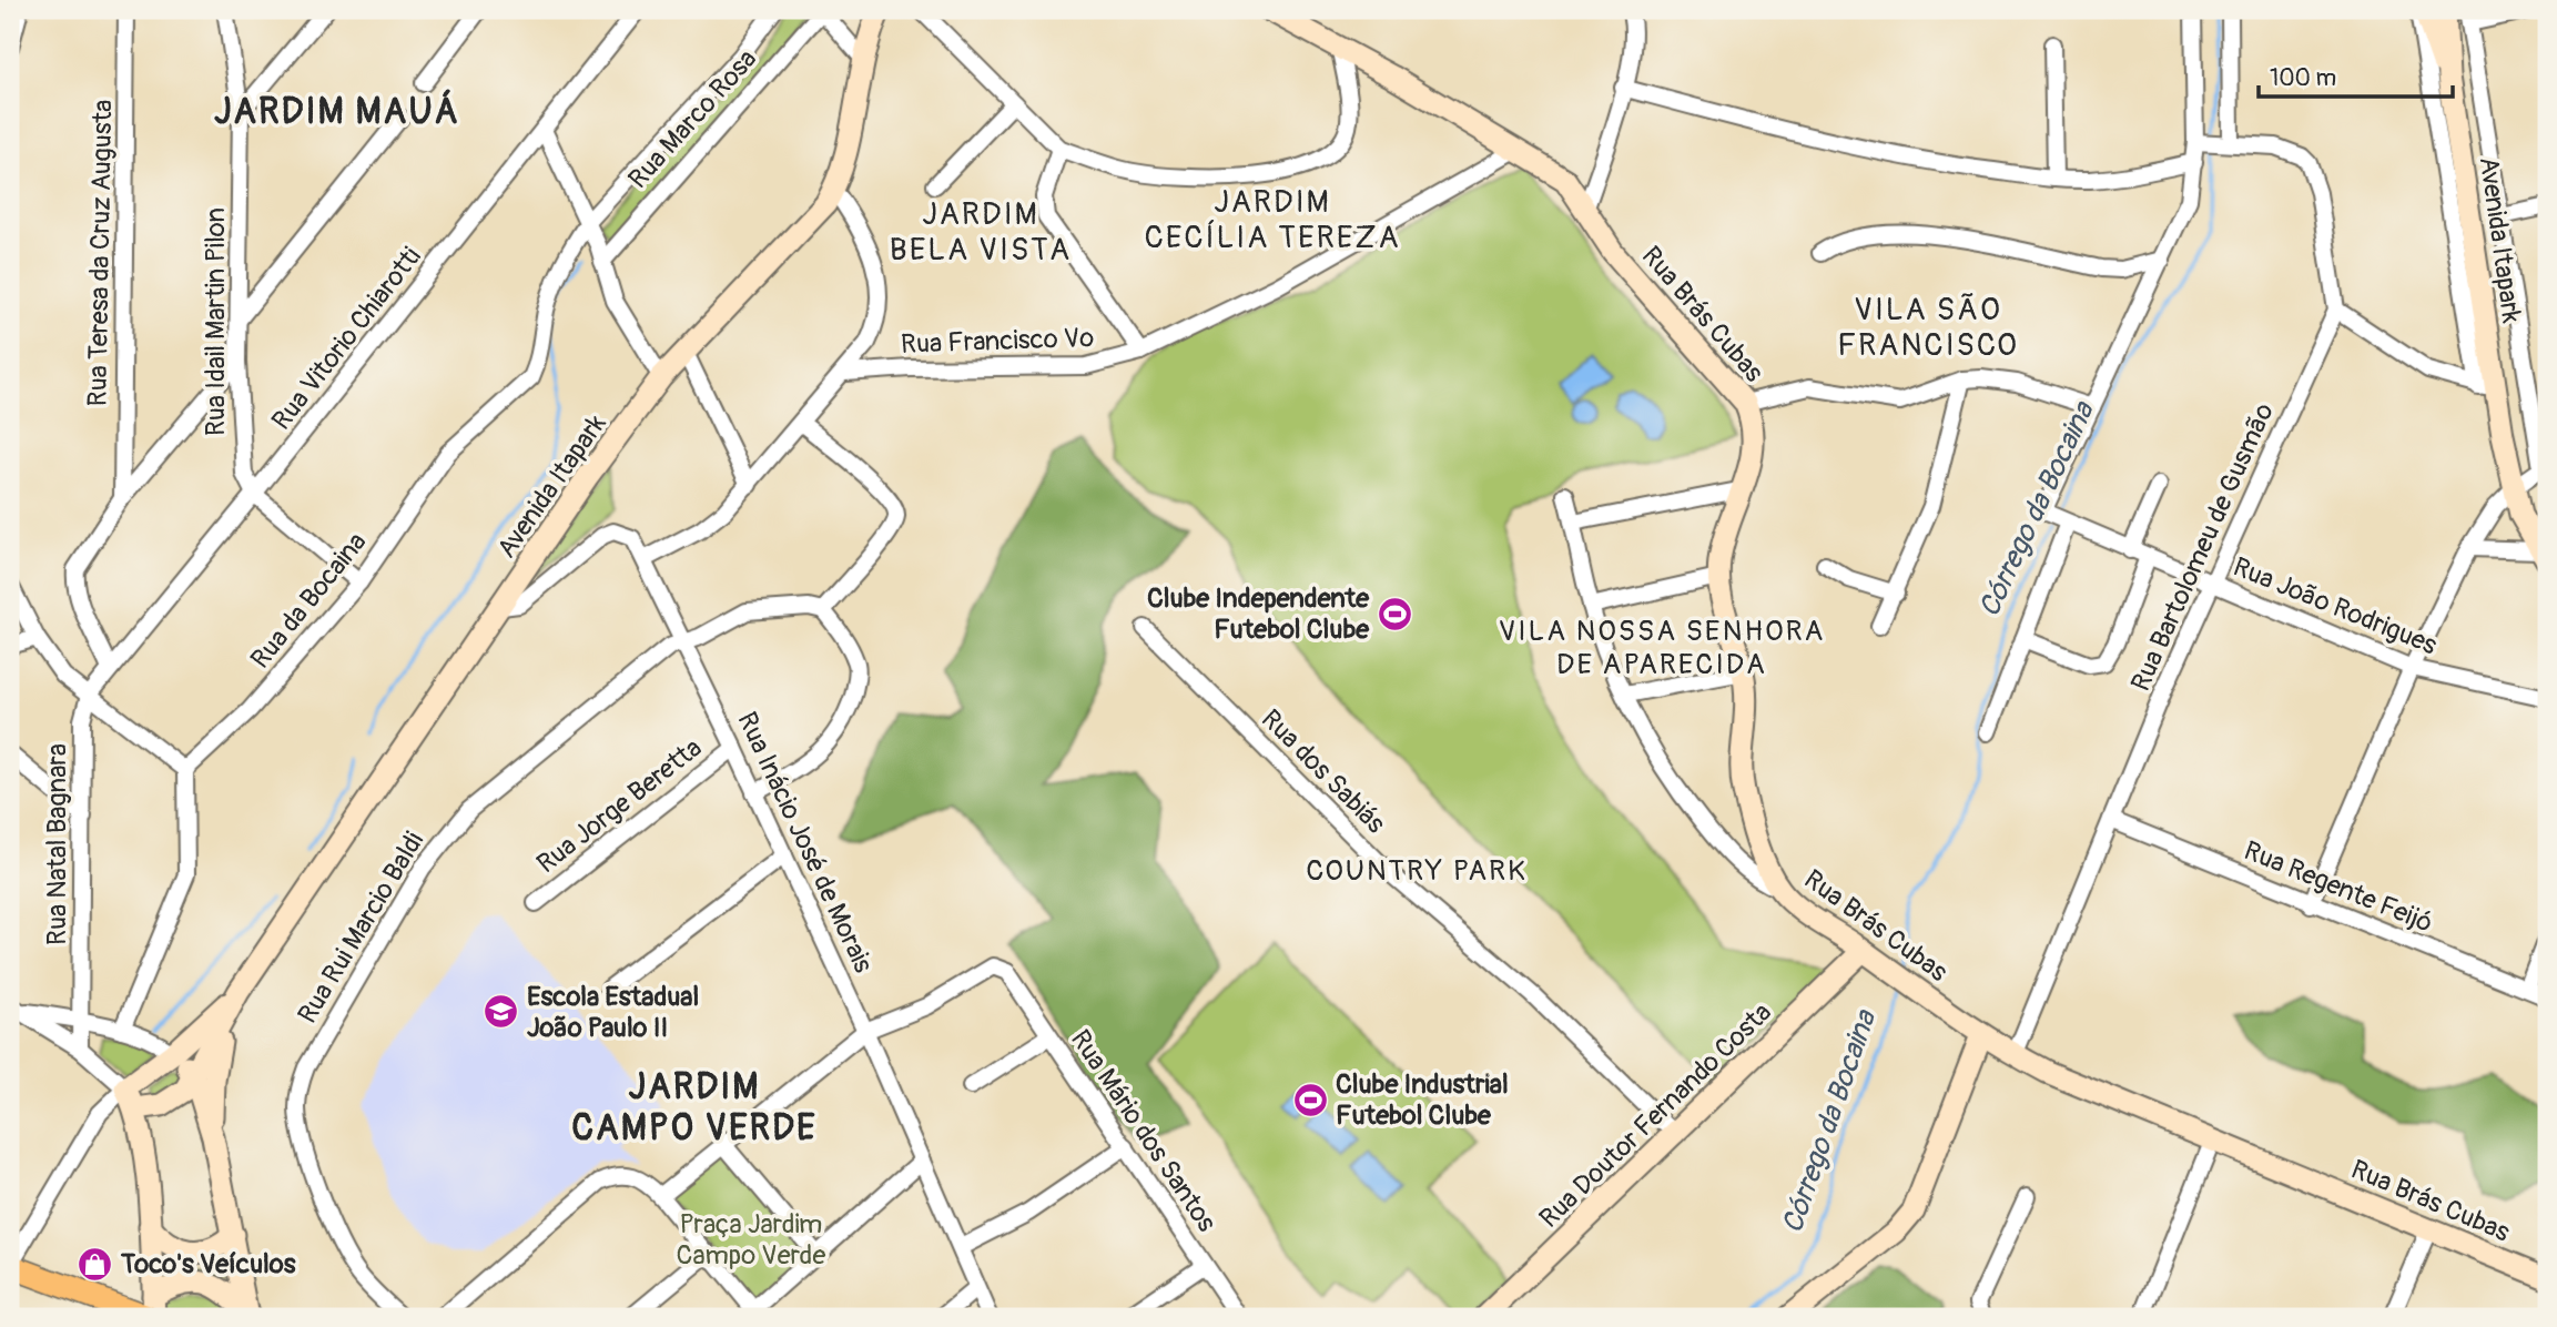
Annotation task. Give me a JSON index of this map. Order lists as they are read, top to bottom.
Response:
{
  "streets": {
    "main road": ["Avenida Itapark", "Rua Brás Cubas", "Rua Doutor Fernando Costa"],
    "street": [
      "Rua Marco Rosa",
      "Rua Teresa da Cruz Augusta",
      "Rua Idail Martin Pilon",
      "Rua Vitorio Chiarotti",
      "Rua Francisco Vo",
      "Rua Bartolomeu de Gusmão",
      "Rua da Bocaina",
      "Rua João Rodrigues",
      "Rua dos Sabiás",
      "Rua Jorge Beretta",
      "Rua Inácio José de Morais",
      "Rua Natal Bagnara",
      "Rua Regente Feijó",
      "Rua Rui Marcio Baldi",
      "Rua Mário dos Santos"
    ]
  },
  "crossings": [
    ["Rua Marco Rosa", "Rua da Bocaina"],
    ["Avenida Itapark", "Rua Inácio José de Morais"],
    ["Rua Brás Cubas", "Rua Francisco Vo"],
    ["Rua Brás Cubas", "Rua Bartolomeu de Gusmão"],
    ["Rua Brás Cubas", "Rua Doutor Fernando Costa"],
    ["Rua Idail Martin Pilon", "Rua Vitorio Chiarotti"],
    ["Rua Vitorio Chiarotti", "Rua Natal Bagnara"],
    ["Rua Bartolomeu de Gusmão", "Rua João Rodrigues"],
    ["Rua Bartolomeu de Gusmão", "Rua Regente Feijó"],
    ["Rua dos Sabiás", "Rua Doutor Fernando Costa"],
    ["Rua Jorge Beretta", "Rua Inácio José de Morais"],
    ["Rua Inácio José de Morais", "Rua Rui Marcio Baldi"],
    ["Rua Inácio José de Morais", "Rua Mário dos Santos"]
  ],
  "districts": [
    "JARDIM MAUÁ",
    "JARDIM CECÍLIA TEREZA",
    "JARDIM BELA VISTA",
    "VILA SÃO FRANCISCO",
    "VILA NOSSA SENHORA DE APARECIDA",
    "COUNTRY PARK",
    "JARDIM CAMPO VERDE"
  ],
  "water": ["Córrego da Bocaina"],
  "parks": ["Praça Jardim Campo Verde"],
  "places": {
    "sports": ["Clube Independente Futebol Clube", "Clube Industrial Futebol Clube"],
    "school or university": ["Escola Estadual João Paulo II"],
    "shop": ["Toco's Veículos"]
  },
  "scale_bar": "100 m"
}
